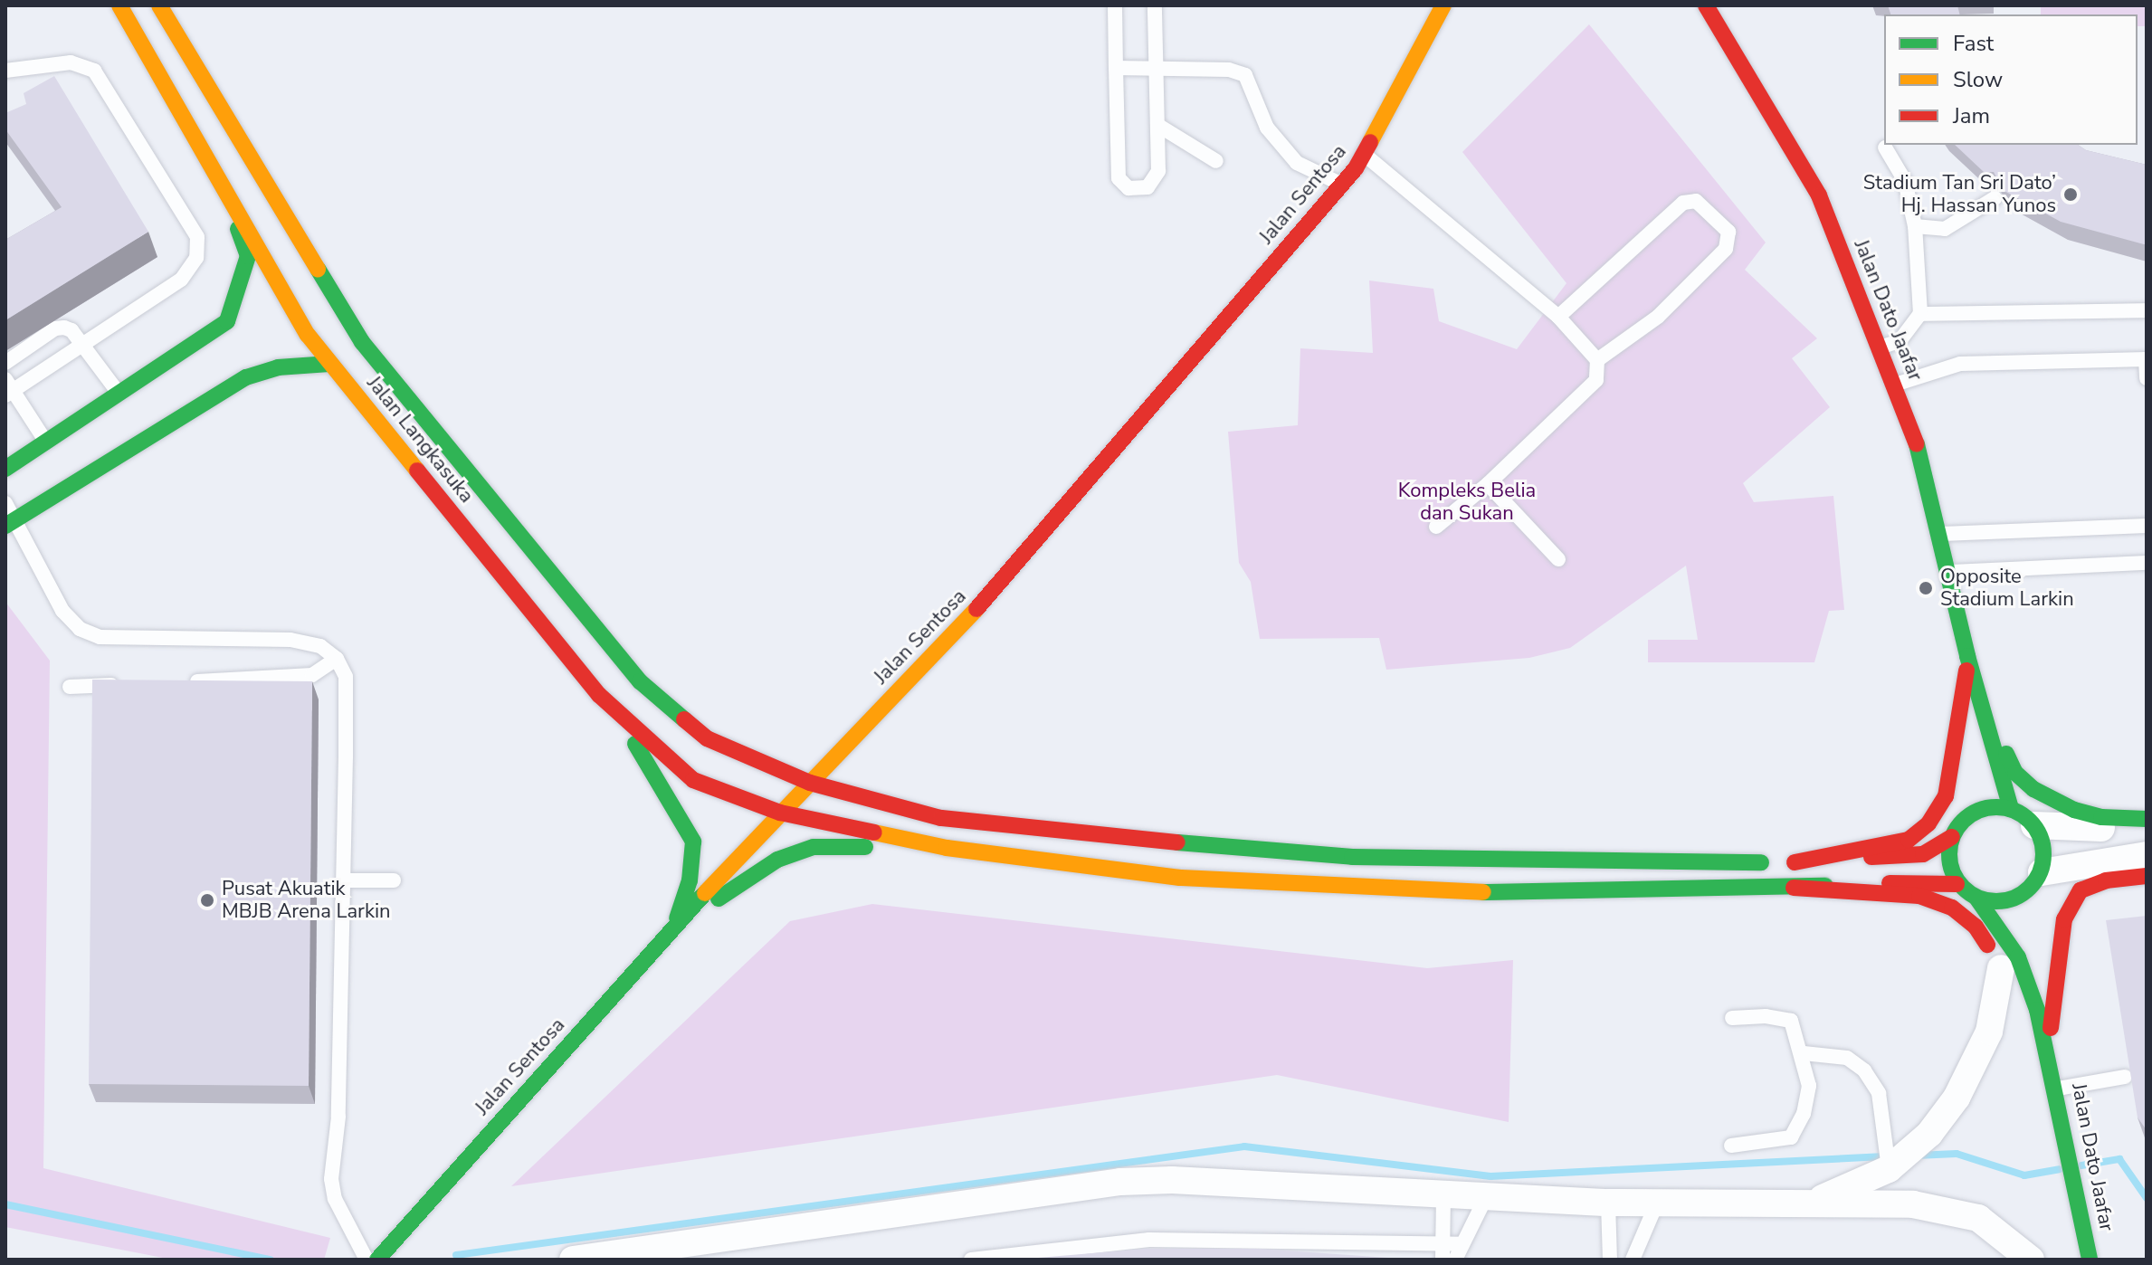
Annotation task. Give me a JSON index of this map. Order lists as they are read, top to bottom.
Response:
{
  "streets": {
    "main road": ["Jalan Sentosa", "Jalan Dato Jaafar", "Jalan Langkasuka"]
  },
  "crossings": [
    ["Jalan Sentosa", "Jalan Langkasuka"]
  ],
  "parks": ["Kompleks Belia dan Sukan"],
  "places": ["Stadium Tan Sri Dato’ Hj. Hassan Yunos", "Opposite Stadium Larkin", "Pusat Akuatik MBJB Arena Larkin"],
  "legend": ["Fast", "Slow", "Jam"]
}
